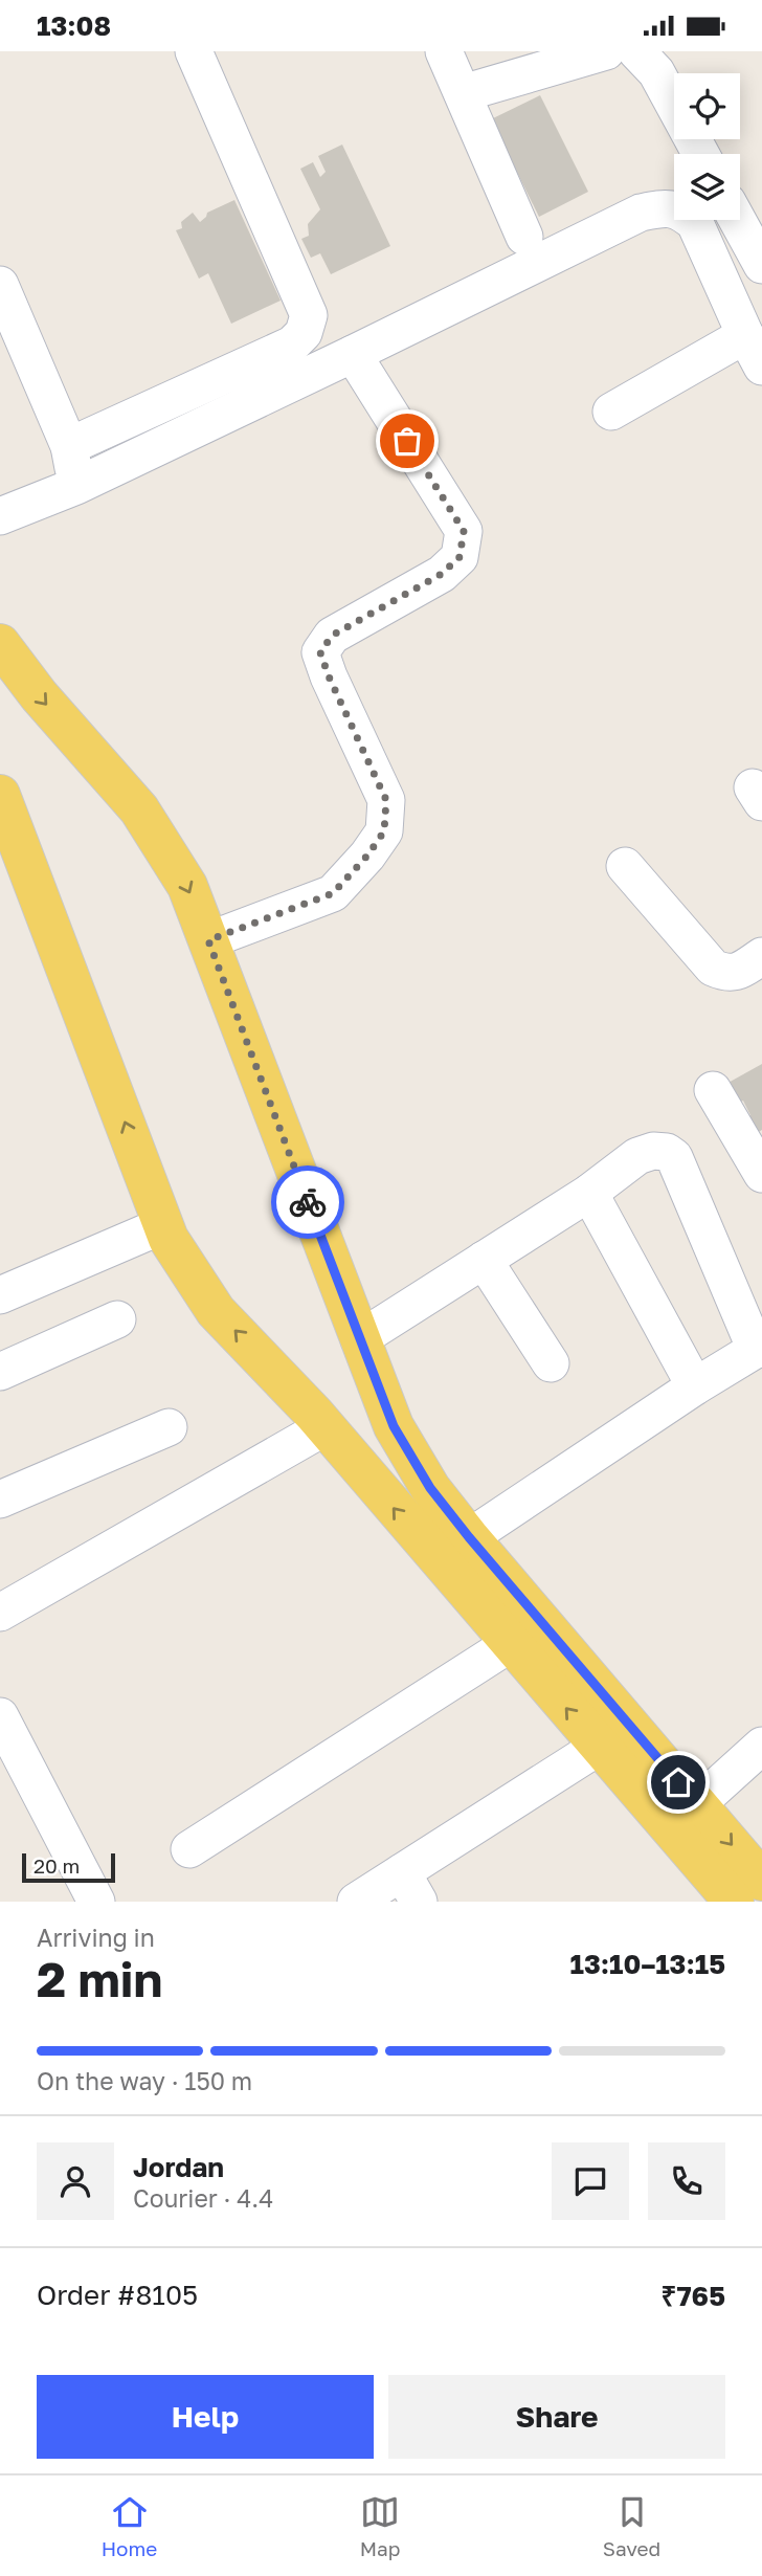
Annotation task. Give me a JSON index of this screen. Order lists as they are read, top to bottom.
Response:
{
  "scale_bar": "20 m",
  "page": {
    "status": "13:08",
    "scale": "20 m",
    "heading": ["2 min", "Arriving in", "13:10–13:15"],
    "panel": [
      "Jordan",
      "Courier · 4.4",
      "Order #8105",
      "₹765"
    ],
    "bar": "On the way · 150 m",
    "buttons": ["Help", "Share"],
    "tabs": ["Home", "Map", "Saved"]
  }
}
